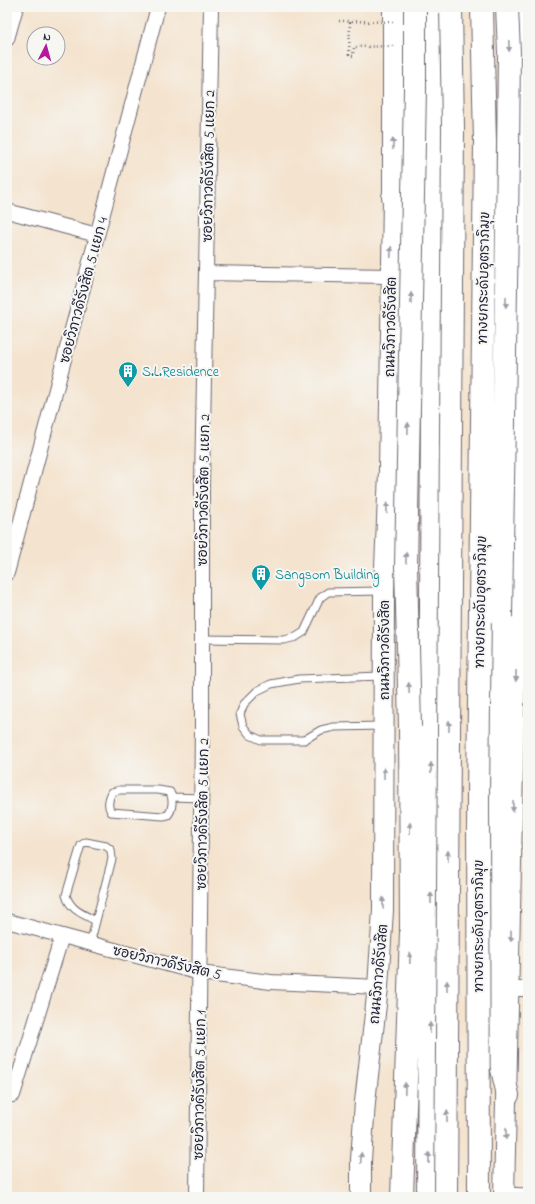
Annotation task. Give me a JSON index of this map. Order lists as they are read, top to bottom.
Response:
{
  "streets": {
    "highway": ["ทางยกระดับอุตราภิมุข"],
    "main road": ["ถนนวิภาวดีรังสิต"],
    "street": [
      "ซอยวิภาวดีรังสิต 5 แยก 2",
      "ซอยวิภาวดีรังสิต 5 แยก 4",
      "ซอยวิภาวดีรังสิต 5",
      "ซอยวิภาวดีรังสิต 5 แยก 1"
    ]
  },
  "crossings": [
    ["ซอยวิภาวดีรังสิต 5 แยก 2", "ซอยวิภาวดีรังสิต 5"],
    ["ซอยวิภาวดีรังสิต 5 แยก 2", "ซอยวิภาวดีรังสิต 5 แยก 1"],
    ["ถนนวิภาวดีรังสิต", "ซอยวิภาวดีรังสิต 5"],
    ["ซอยวิภาวดีรังสิต 5", "ซอยวิภาวดีรังสิต 5 แยก 1"]
  ],
  "places": {
    "building": ["S.L.Residence", "Sangsom Building"]
  },
  "north": "top"
}
